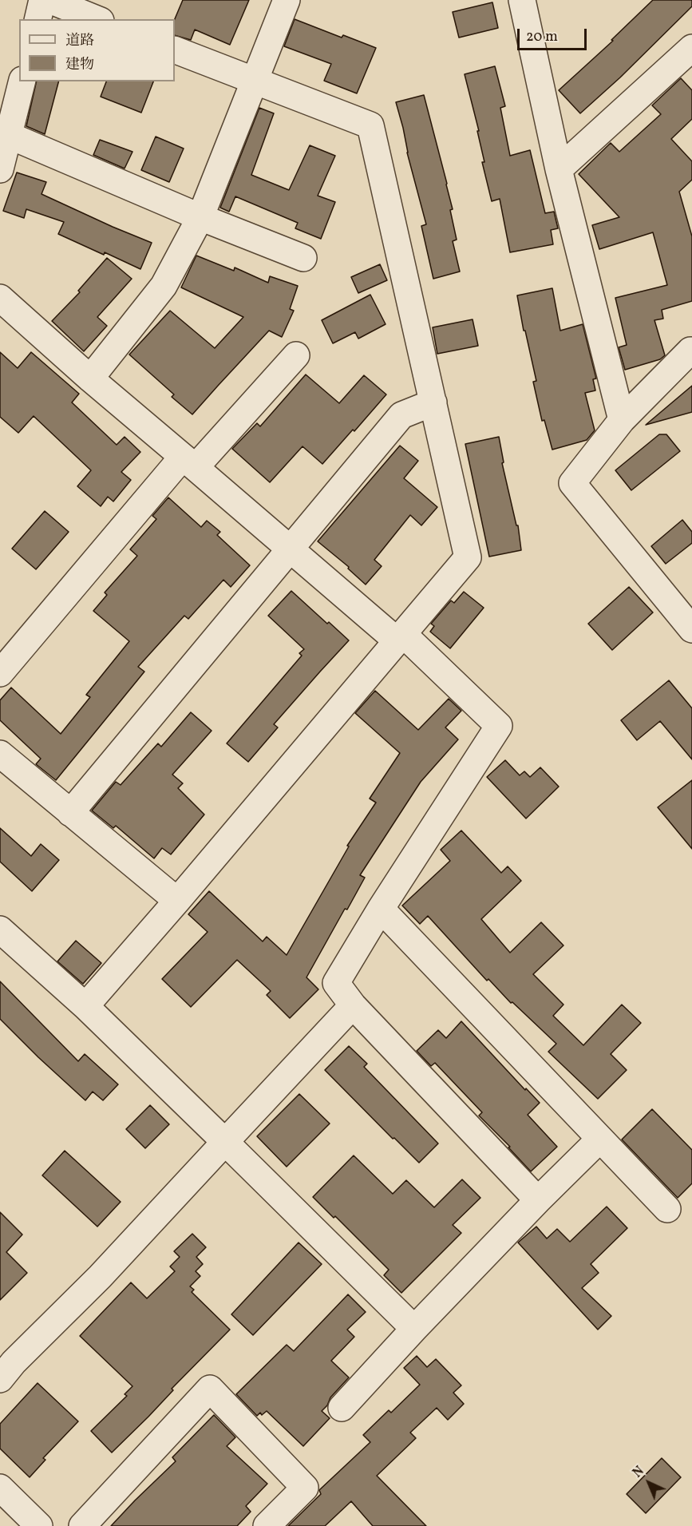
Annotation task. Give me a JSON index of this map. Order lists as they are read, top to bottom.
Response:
{
  "legend": ["道路", "建物"],
  "scale_bar": "20 m",
  "north": "top left"
}
